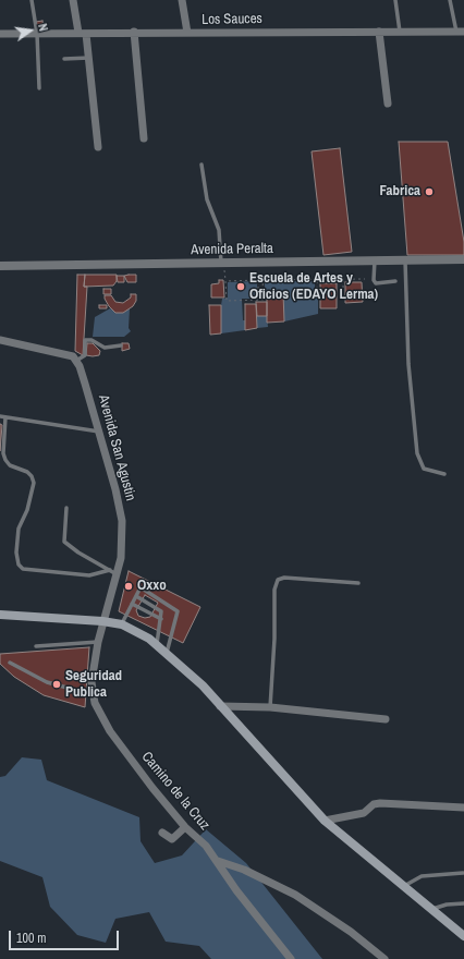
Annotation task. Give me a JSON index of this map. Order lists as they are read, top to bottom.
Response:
{
  "streets": {
    "street": [
      "Los Sauces",
      "Avenida Peralta",
      "Avenida San Agustin",
      "Camino de la Cruz"
    ]
  },
  "places": [
    "Fabrica",
    "Escuela de Artes y Oficios (EDAYO Lerma)",
    "Oxxo",
    "Seguridad Publica"
  ],
  "scale_bar": "100 m",
  "north": "right"
}
